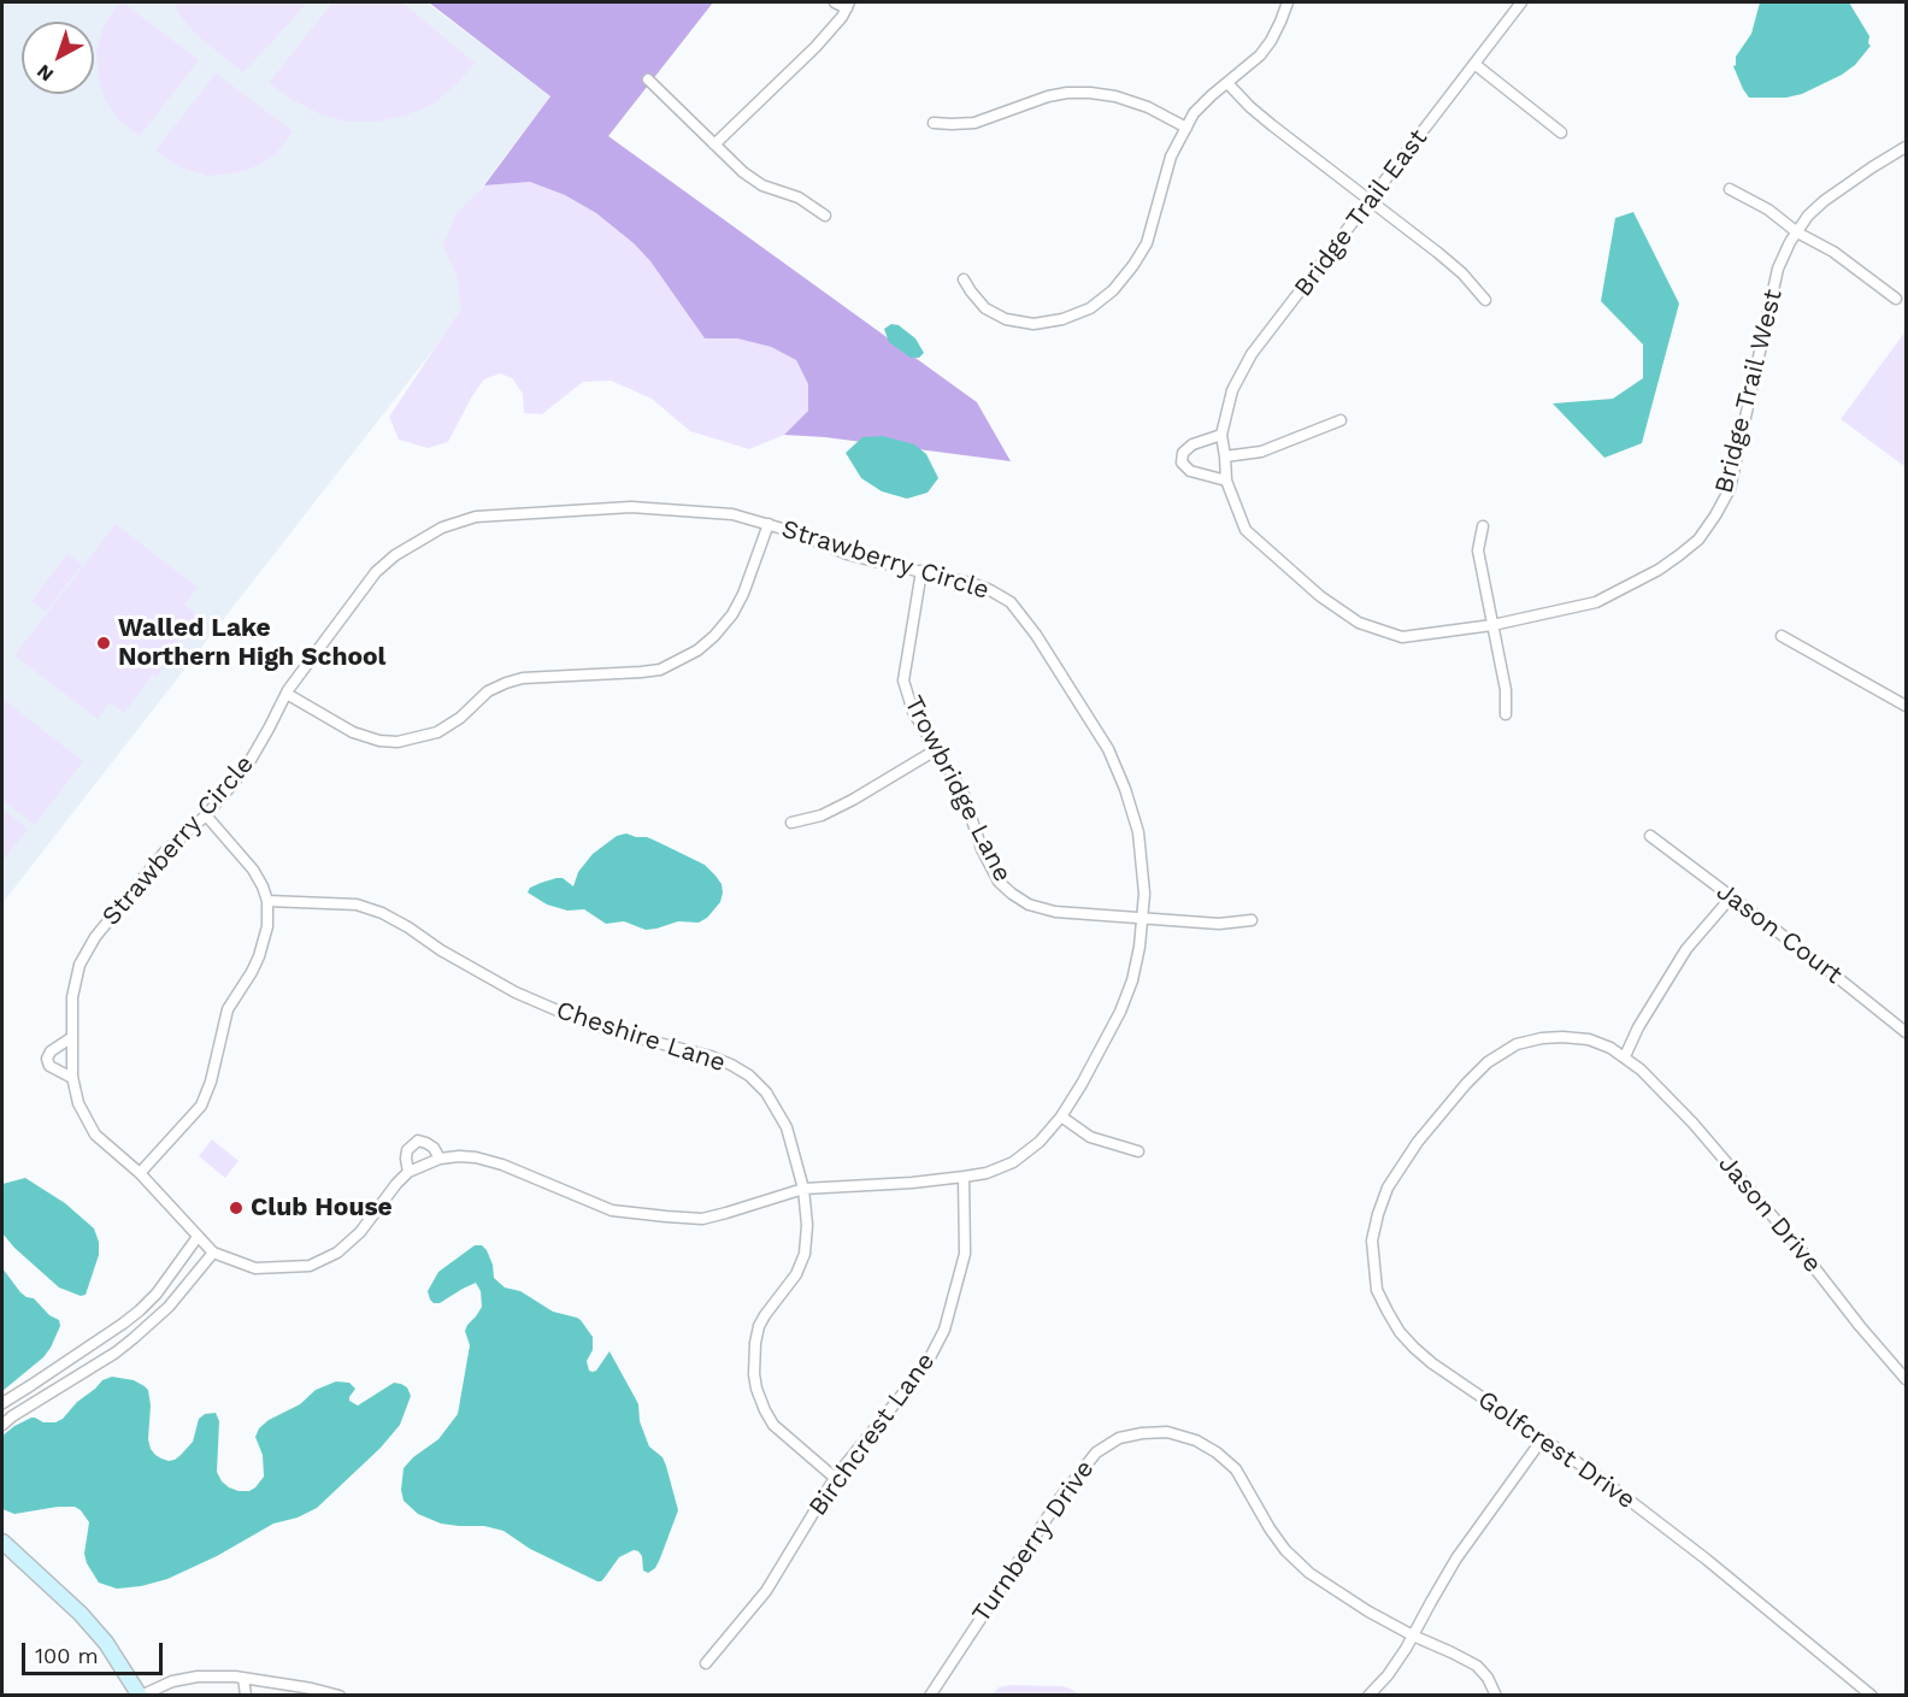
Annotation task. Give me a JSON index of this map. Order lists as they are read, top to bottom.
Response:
{
  "streets": {
    "street": [
      "Bridge Trail East",
      "Bridge Trail West",
      "Strawberry Circle",
      "Trowbridge Lane",
      "Jason Court",
      "Cheshire Lane",
      "Jason Drive",
      "Birchcrest Lane",
      "Golfcrest Drive",
      "Turnberry Drive"
    ]
  },
  "crossings": [
    ["Bridge Trail East", "Bridge Trail West"],
    ["Strawberry Circle", "Trowbridge Lane"],
    ["Strawberry Circle", "Cheshire Lane"],
    ["Strawberry Circle", "Birchcrest Lane"],
    ["Cheshire Lane", "Birchcrest Lane"],
    ["Jason Drive", "Golfcrest Drive"]
  ],
  "places": ["Walled Lake Northern High School", "Club House"],
  "scale_bar": "100 m",
  "north": "bottom left"
}
